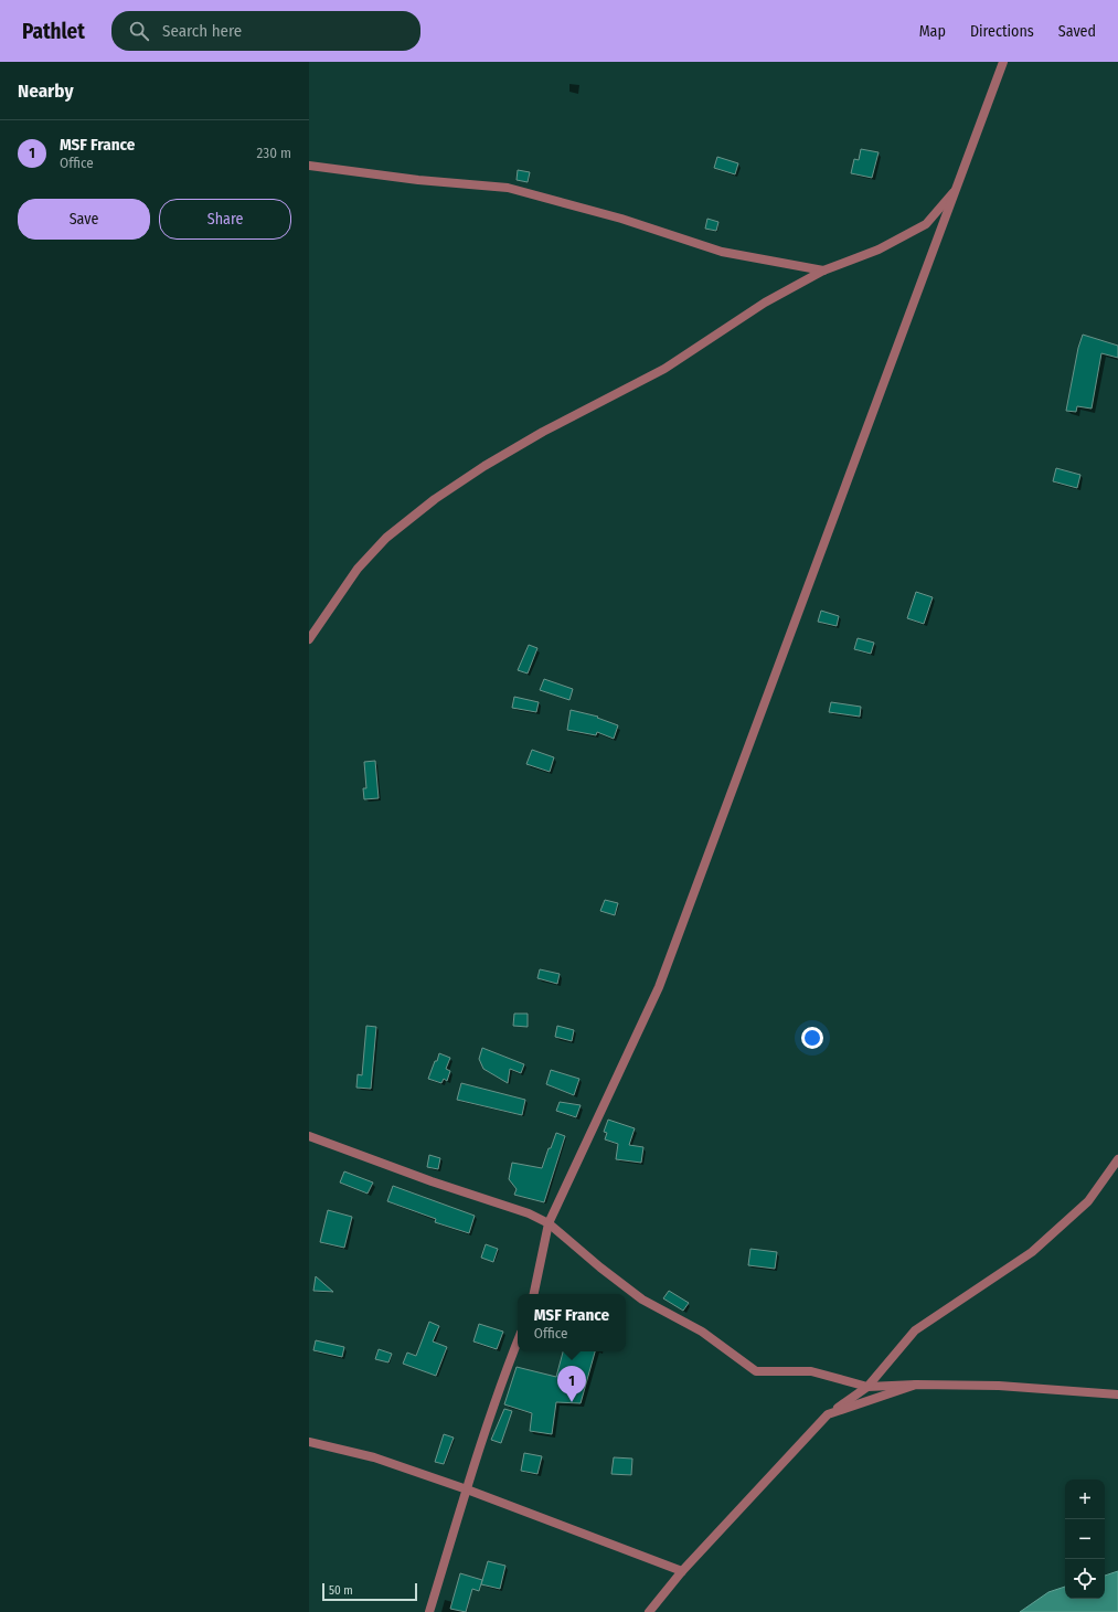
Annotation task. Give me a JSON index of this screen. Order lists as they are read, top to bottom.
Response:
{
  "scale_bar": "50 m",
  "page": {
    "header": "Pathlet",
    "search": "Search here",
    "nav": ["Map", "Directions", "Saved"],
    "heading": "Nearby",
    "list": [
      {
        "mark": "1",
        "name": "MSF France",
        "note": "Office",
        "value": "230 m"
      }
    ],
    "buttons": ["Save", "Share"],
    "popup": ["MSF France", "Office"],
    "pins": "1",
    "map_buttons": ["+", "−"],
    "scale": "50 m"
  }
}
